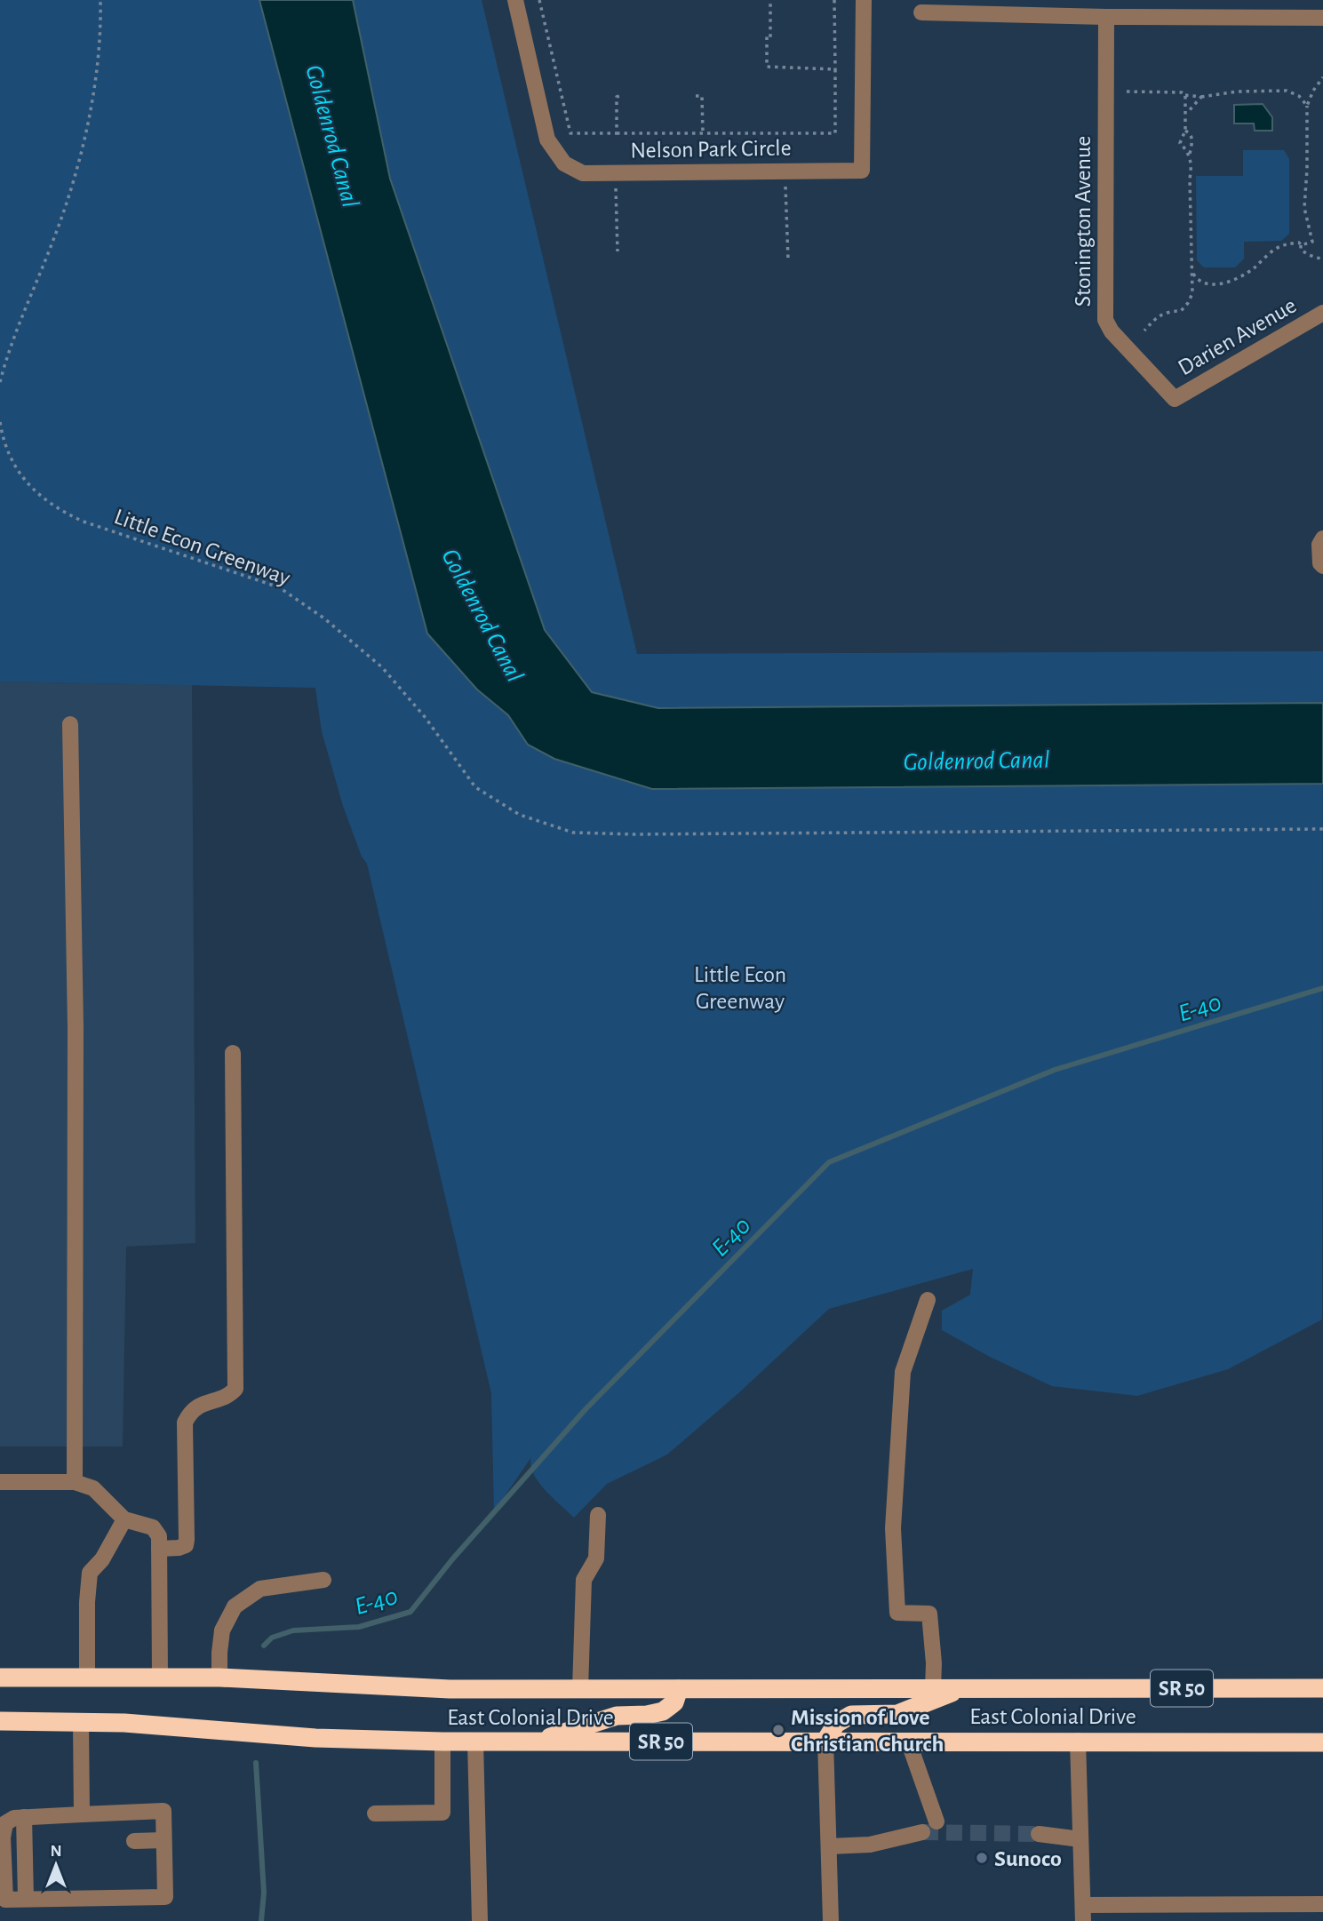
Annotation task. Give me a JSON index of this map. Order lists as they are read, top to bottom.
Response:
{
  "streets": {
    "highway": ["SR 50", "East Colonial Drive"],
    "street": ["Nelson Park Circle", "Stonington Avenue", "Darien Avenue"],
    "path": ["Little Econ Greenway"]
  },
  "crossings": [
    ["Stonington Avenue", "Darien Avenue"]
  ],
  "water": ["Goldenrod Canal", "E-40"],
  "parks": ["Little Econ Greenway"],
  "places": ["Mission of Love Christian Church", "Sunoco"],
  "north": "top"
}
